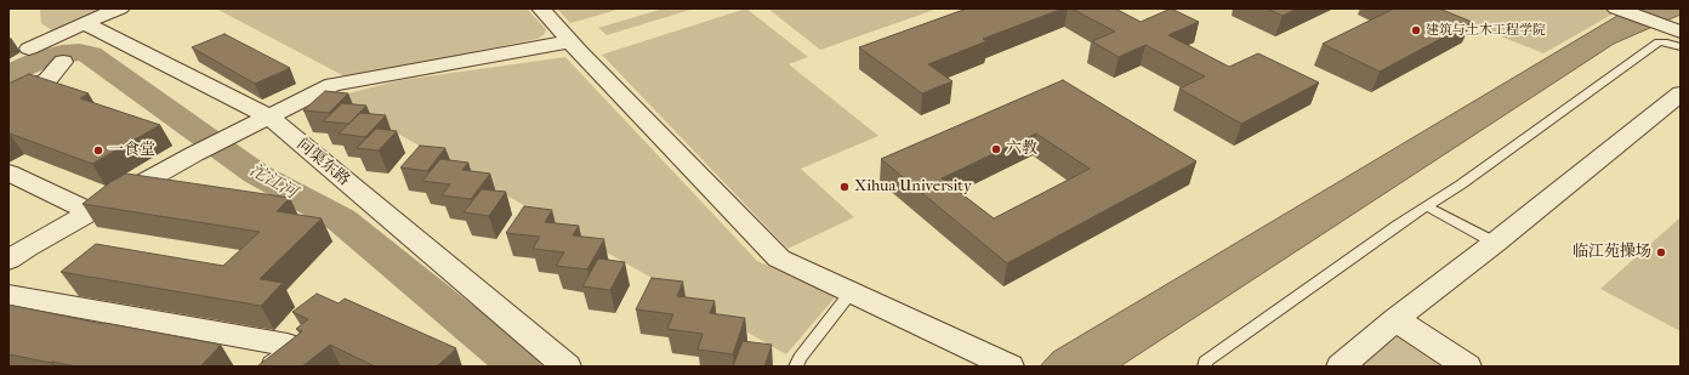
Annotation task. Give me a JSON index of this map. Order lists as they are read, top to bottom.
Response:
{
  "streets": {
    "street": ["问渠东路"]
  },
  "water": ["沱江河"],
  "places": [
    "建筑与土木工程学院",
    "六教",
    "一食堂",
    "Xihua University",
    "临江苑操场"
  ]
}
